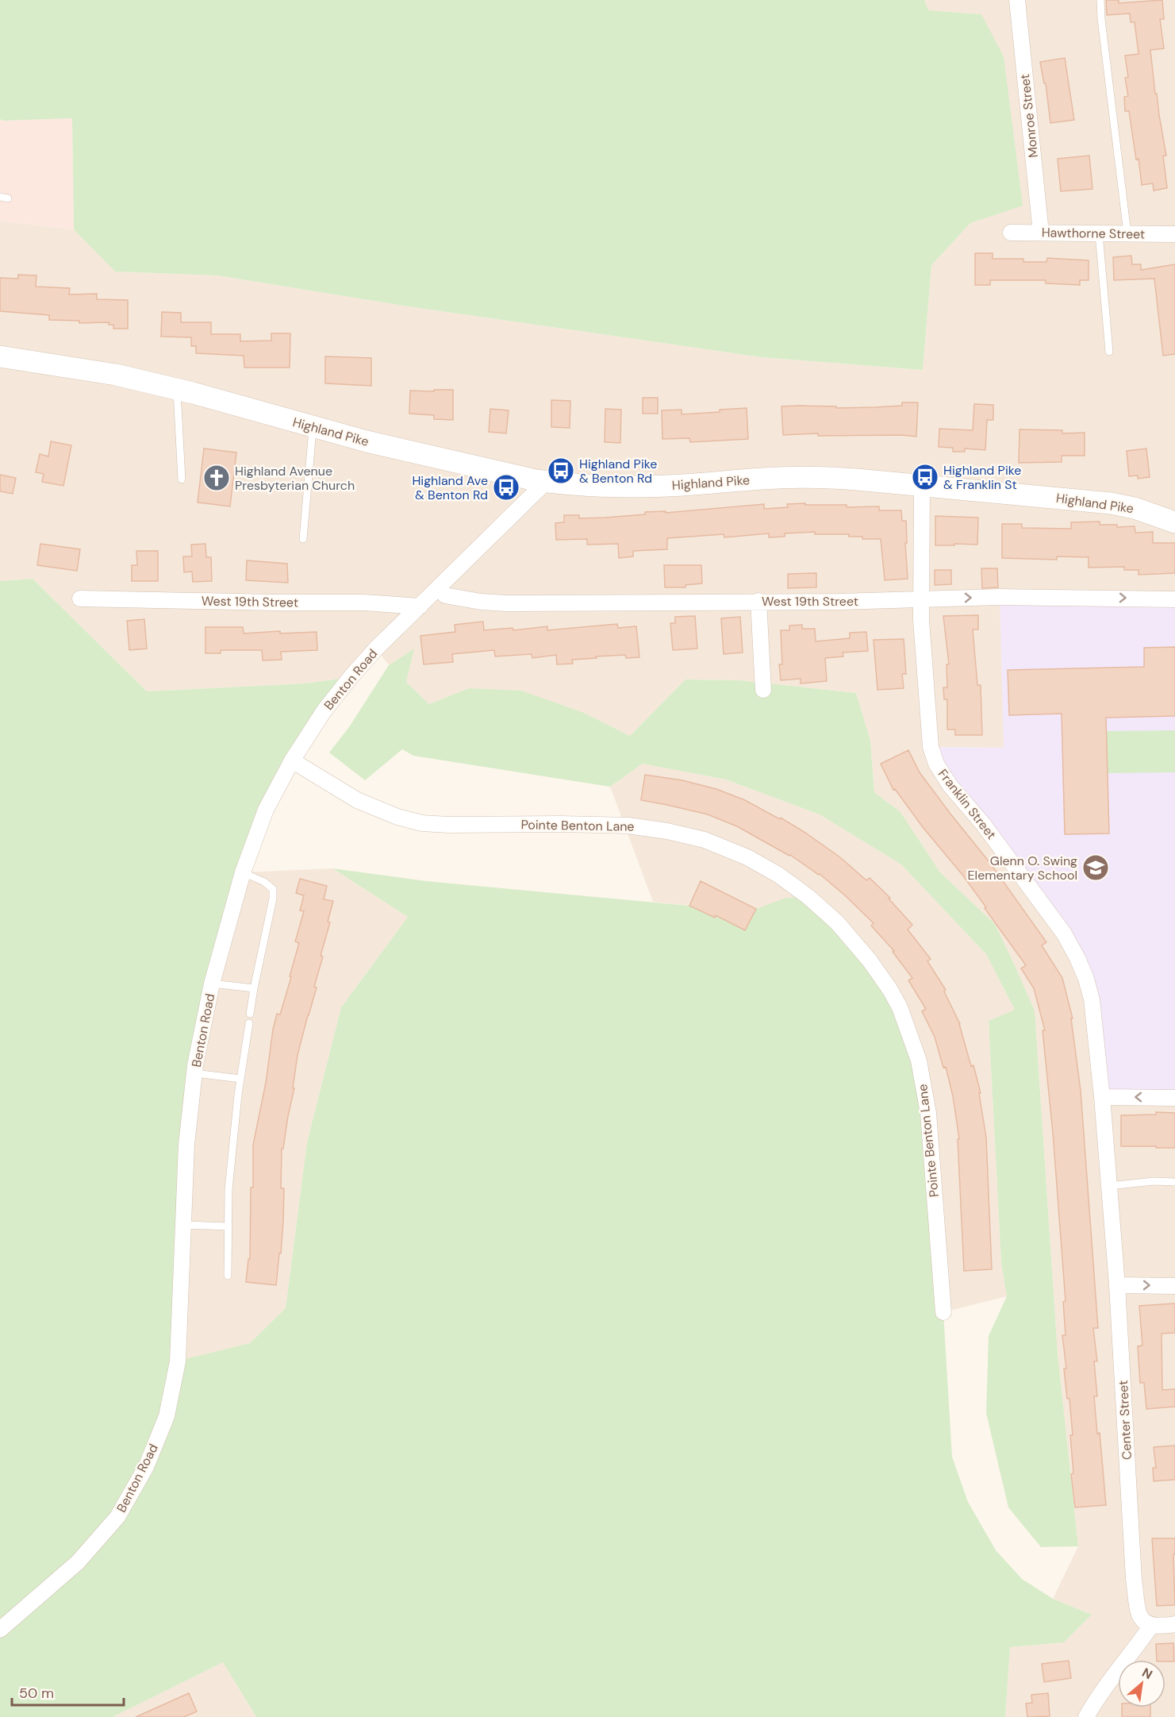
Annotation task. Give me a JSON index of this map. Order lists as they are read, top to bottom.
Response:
{
  "streets": {
    "street": [
      "Monroe Street",
      "Hawthorne Street",
      "Highland Pike",
      "West 19th Street",
      "Benton Road",
      "Franklin Street",
      "Pointe Benton Lane",
      "Center Street"
    ]
  },
  "crossings": [
    ["Monroe Street", "Hawthorne Street"],
    ["Highland Pike", "Benton Road"],
    ["Highland Pike", "Franklin Street"],
    ["West 19th Street", "Benton Road"],
    ["West 19th Street", "Franklin Street"],
    ["Benton Road", "Pointe Benton Lane"],
    ["Franklin Street", "Center Street"]
  ],
  "places": {
    "bus stop": ["Highland Pike & Benton Rd", "Highland Pike & Franklin St", "Highland Ave & Benton Rd"],
    "church": ["Highland Avenue Presbyterian Church"],
    "school or university": ["Glenn O. Swing Elementary School"]
  },
  "scale_bar": "50 m",
  "north": "top right"
}
